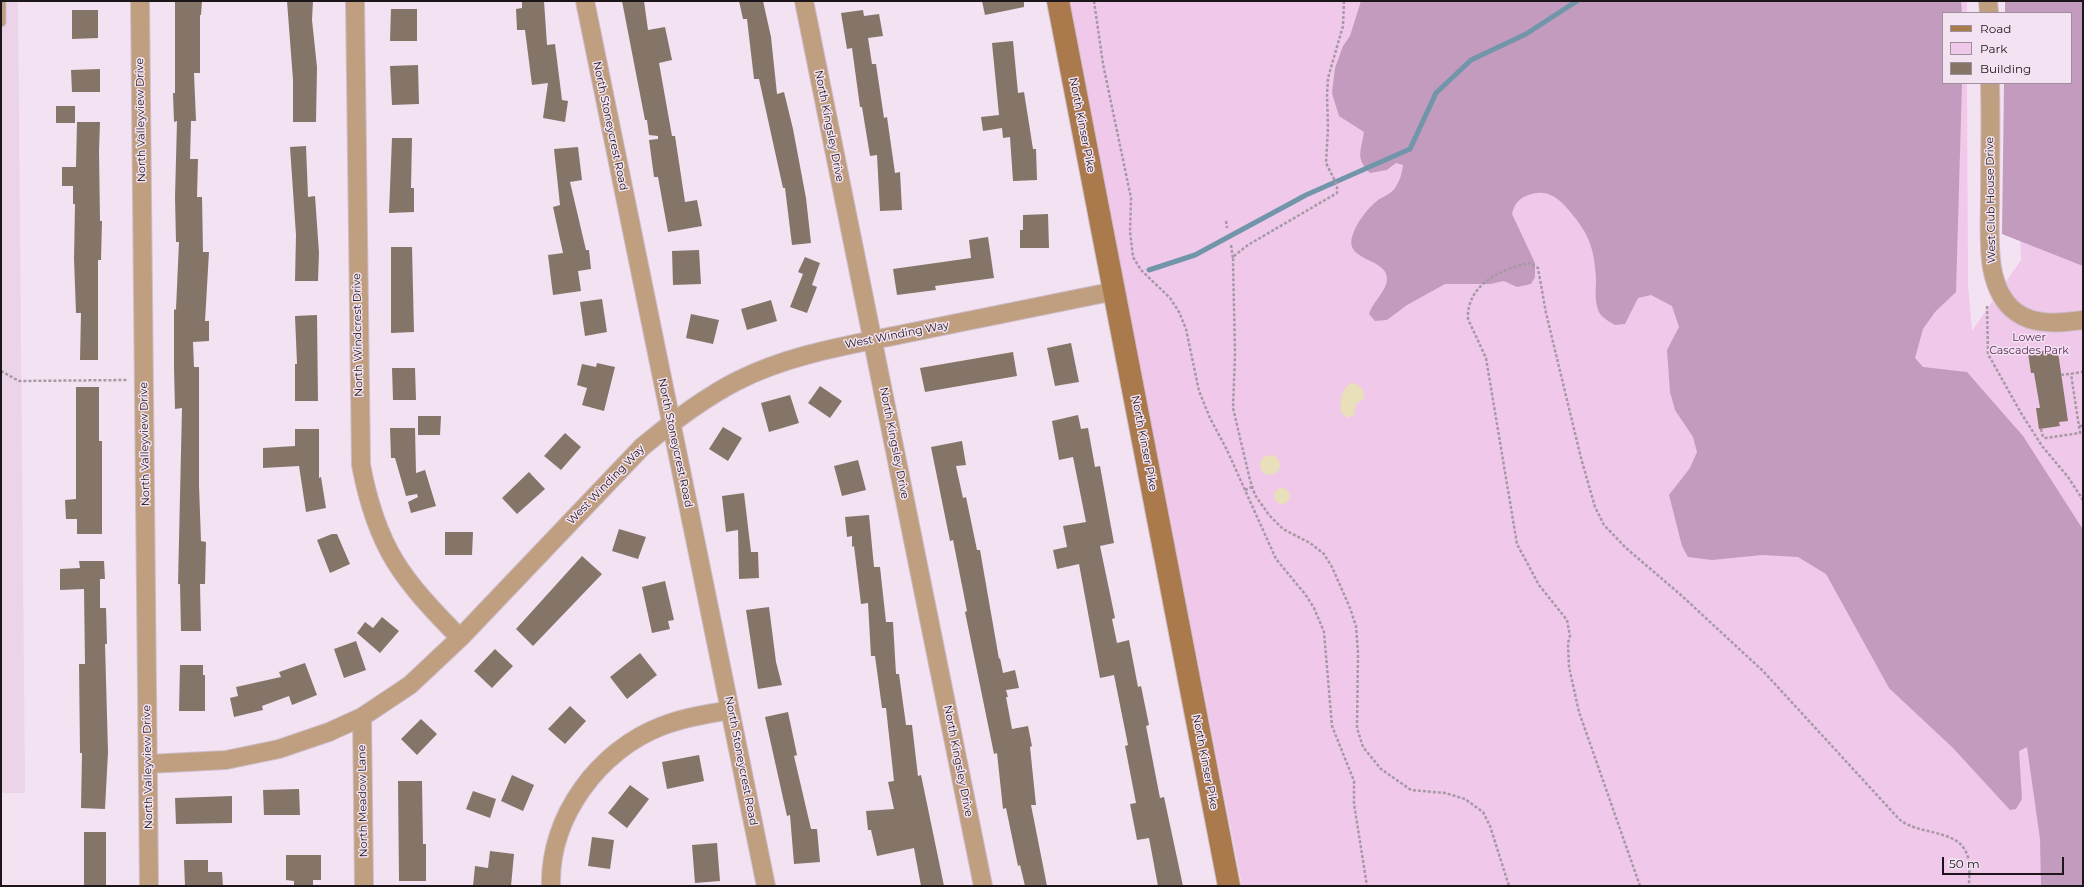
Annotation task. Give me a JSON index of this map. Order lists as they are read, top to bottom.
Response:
{
  "streets": {
    "street": [
      "North Valleyview Drive",
      "North Kinser Pike",
      "North Stoneycrest Road",
      "North Kingsley Drive",
      "West Club House Drive",
      "North Windcrest Drive",
      "West Winding Way",
      "North Meadow Lane"
    ]
  },
  "crossings": [
    ["North Valleyview Drive", "West Winding Way"],
    ["North Kinser Pike", "West Winding Way"],
    ["North Stoneycrest Road", "West Winding Way"],
    ["North Kingsley Drive", "West Winding Way"],
    ["North Windcrest Drive", "West Winding Way"],
    ["West Winding Way", "North Meadow Lane"]
  ],
  "parks": ["Lower Cascades Park"],
  "legend": ["Road", "Park", "Building"],
  "scale_bar": "50 m"
}
